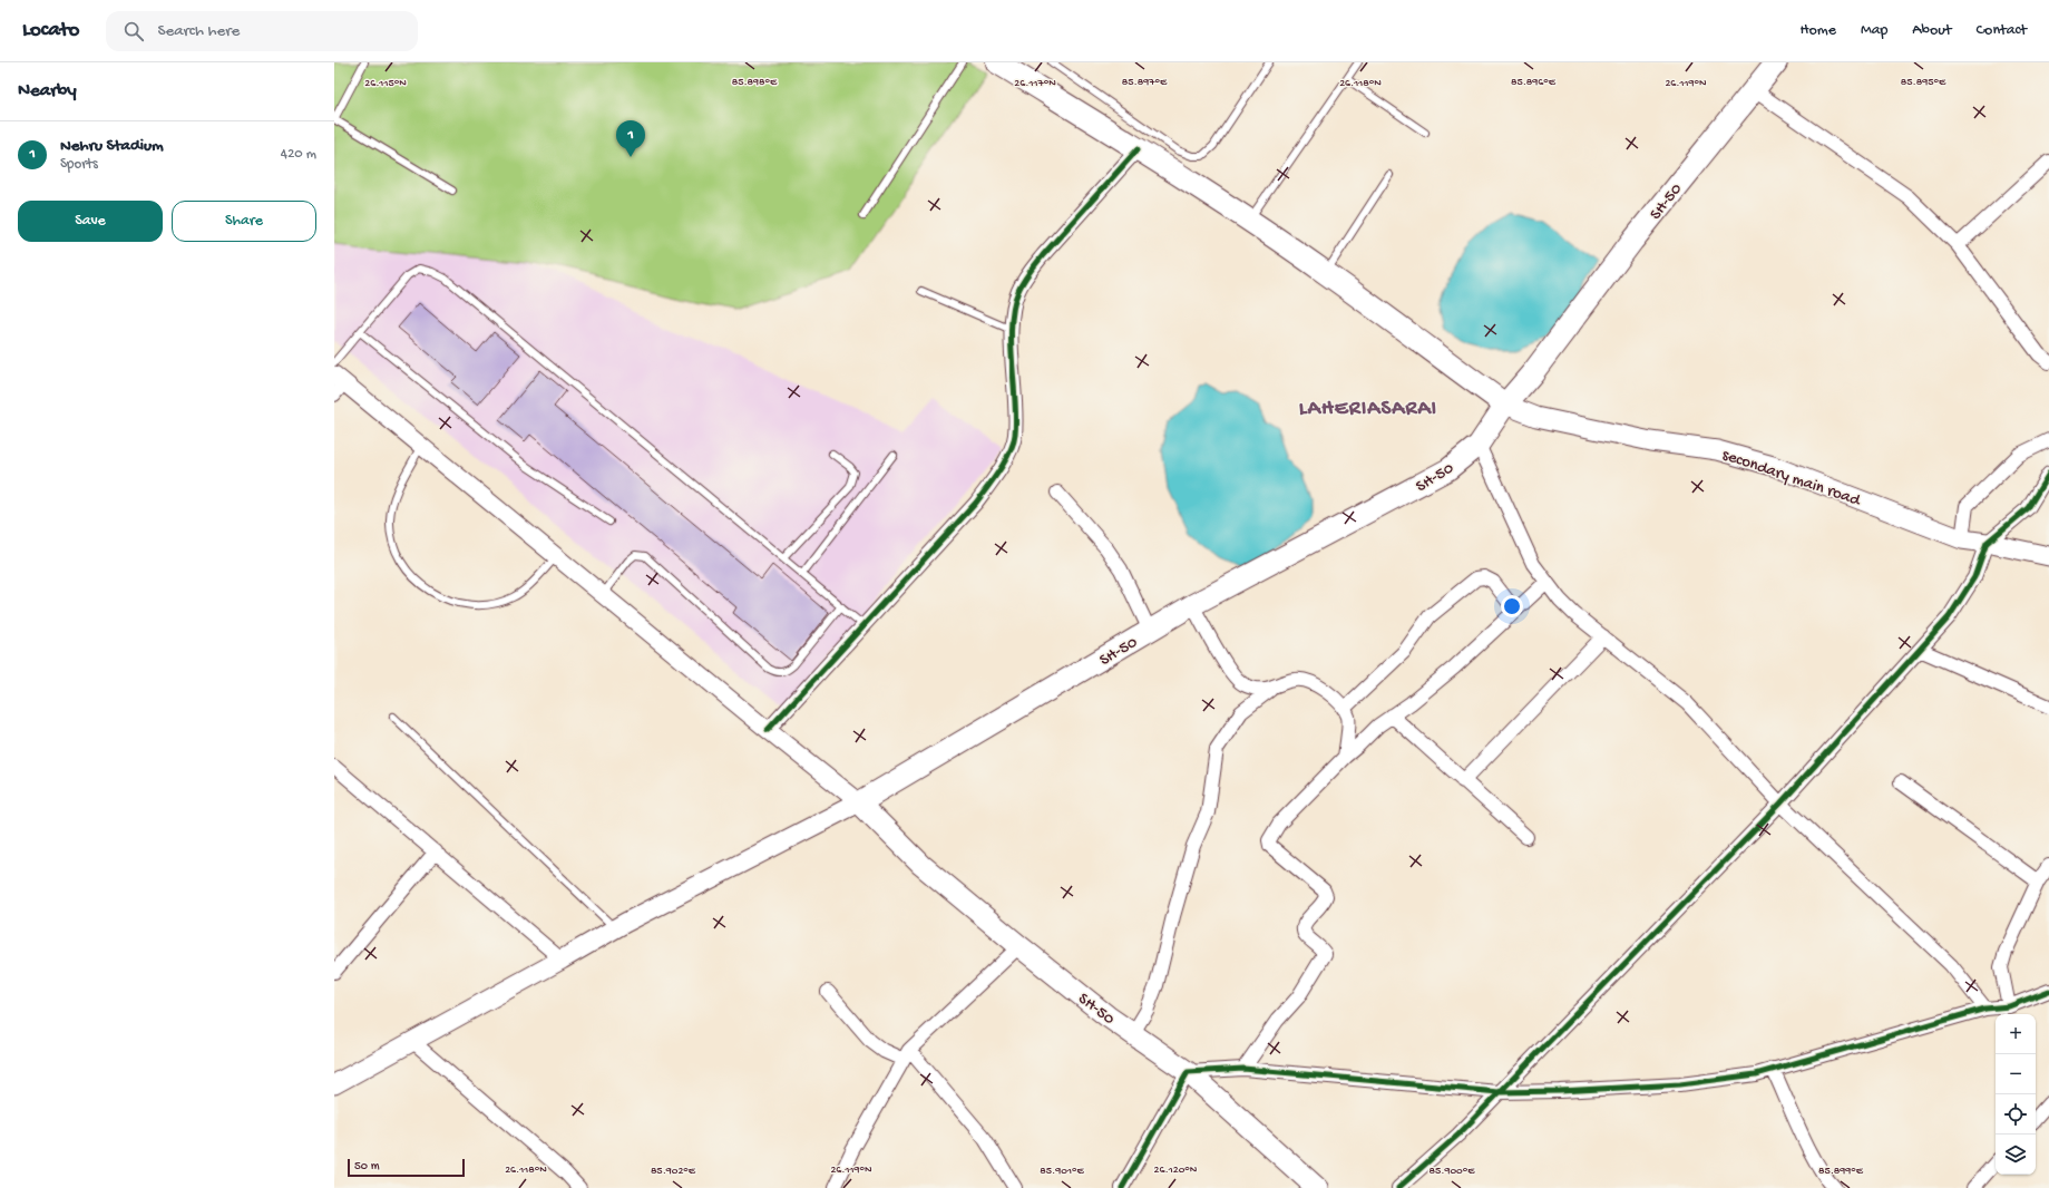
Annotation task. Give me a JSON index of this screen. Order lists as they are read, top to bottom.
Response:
{
  "streets": {
    "highway": ["SH-50"],
    "main road": ["secondary main road"]
  },
  "crossings": [
    ["SH-50", "secondary main road"]
  ],
  "districts": ["LAHERIASARAI"],
  "scale_bar": "50 m",
  "page": {
    "header": "Locato",
    "search": "Search here",
    "nav": [
      "Home",
      "Map",
      "About",
      "Contact"
    ],
    "heading": "Nearby",
    "list": [
      {
        "mark": "1",
        "name": "Nehru Stadium",
        "note": "Sports",
        "value": "420 m"
      }
    ],
    "pins": "1",
    "buttons": ["Save", "Share"],
    "map_buttons": ["+", "−"],
    "scale": "50 m"
  },
  "coordinates": [
    "85.898°E",
    "85.895°E",
    "85.897°E",
    "85.896°E",
    "26.115°N",
    "26.117°N",
    "26.118°N",
    "26.119°N",
    "26.120°N",
    "85.902°E",
    "85.901°E",
    "85.900°E",
    "85.899°E"
  ]
}
